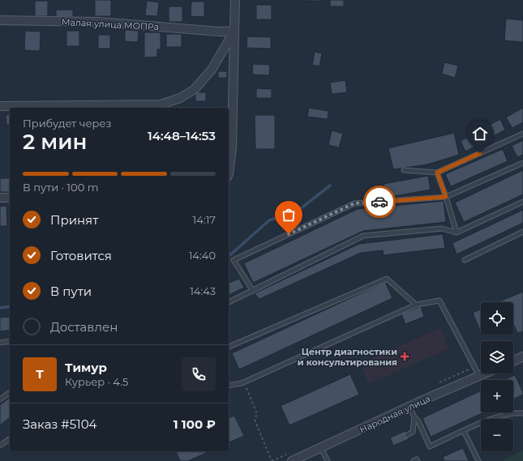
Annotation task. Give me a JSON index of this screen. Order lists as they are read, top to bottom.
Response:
{
  "streets": {
    "street": ["Малая улица МОПРа", "Народная улица"]
  },
  "places": {
    "health": ["Центр диагностики и консультирования"]
  },
  "page": {
    "heading": ["2 мин", "Прибудет через", "14:48–14:53"],
    "panel": [
      "Тимур",
      "Курьер · 4.5",
      "Заказ #5104",
      "1 100 ₽"
    ],
    "bar": "В пути · 100 m",
    "list": [
      ["Принят", "14:17"],
      ["Готовится", "14:40"],
      ["В пути", "14:43"],
      "Доставлен"
    ],
    "map_buttons": ["+", "−"],
    "round": "Т"
  }
}
